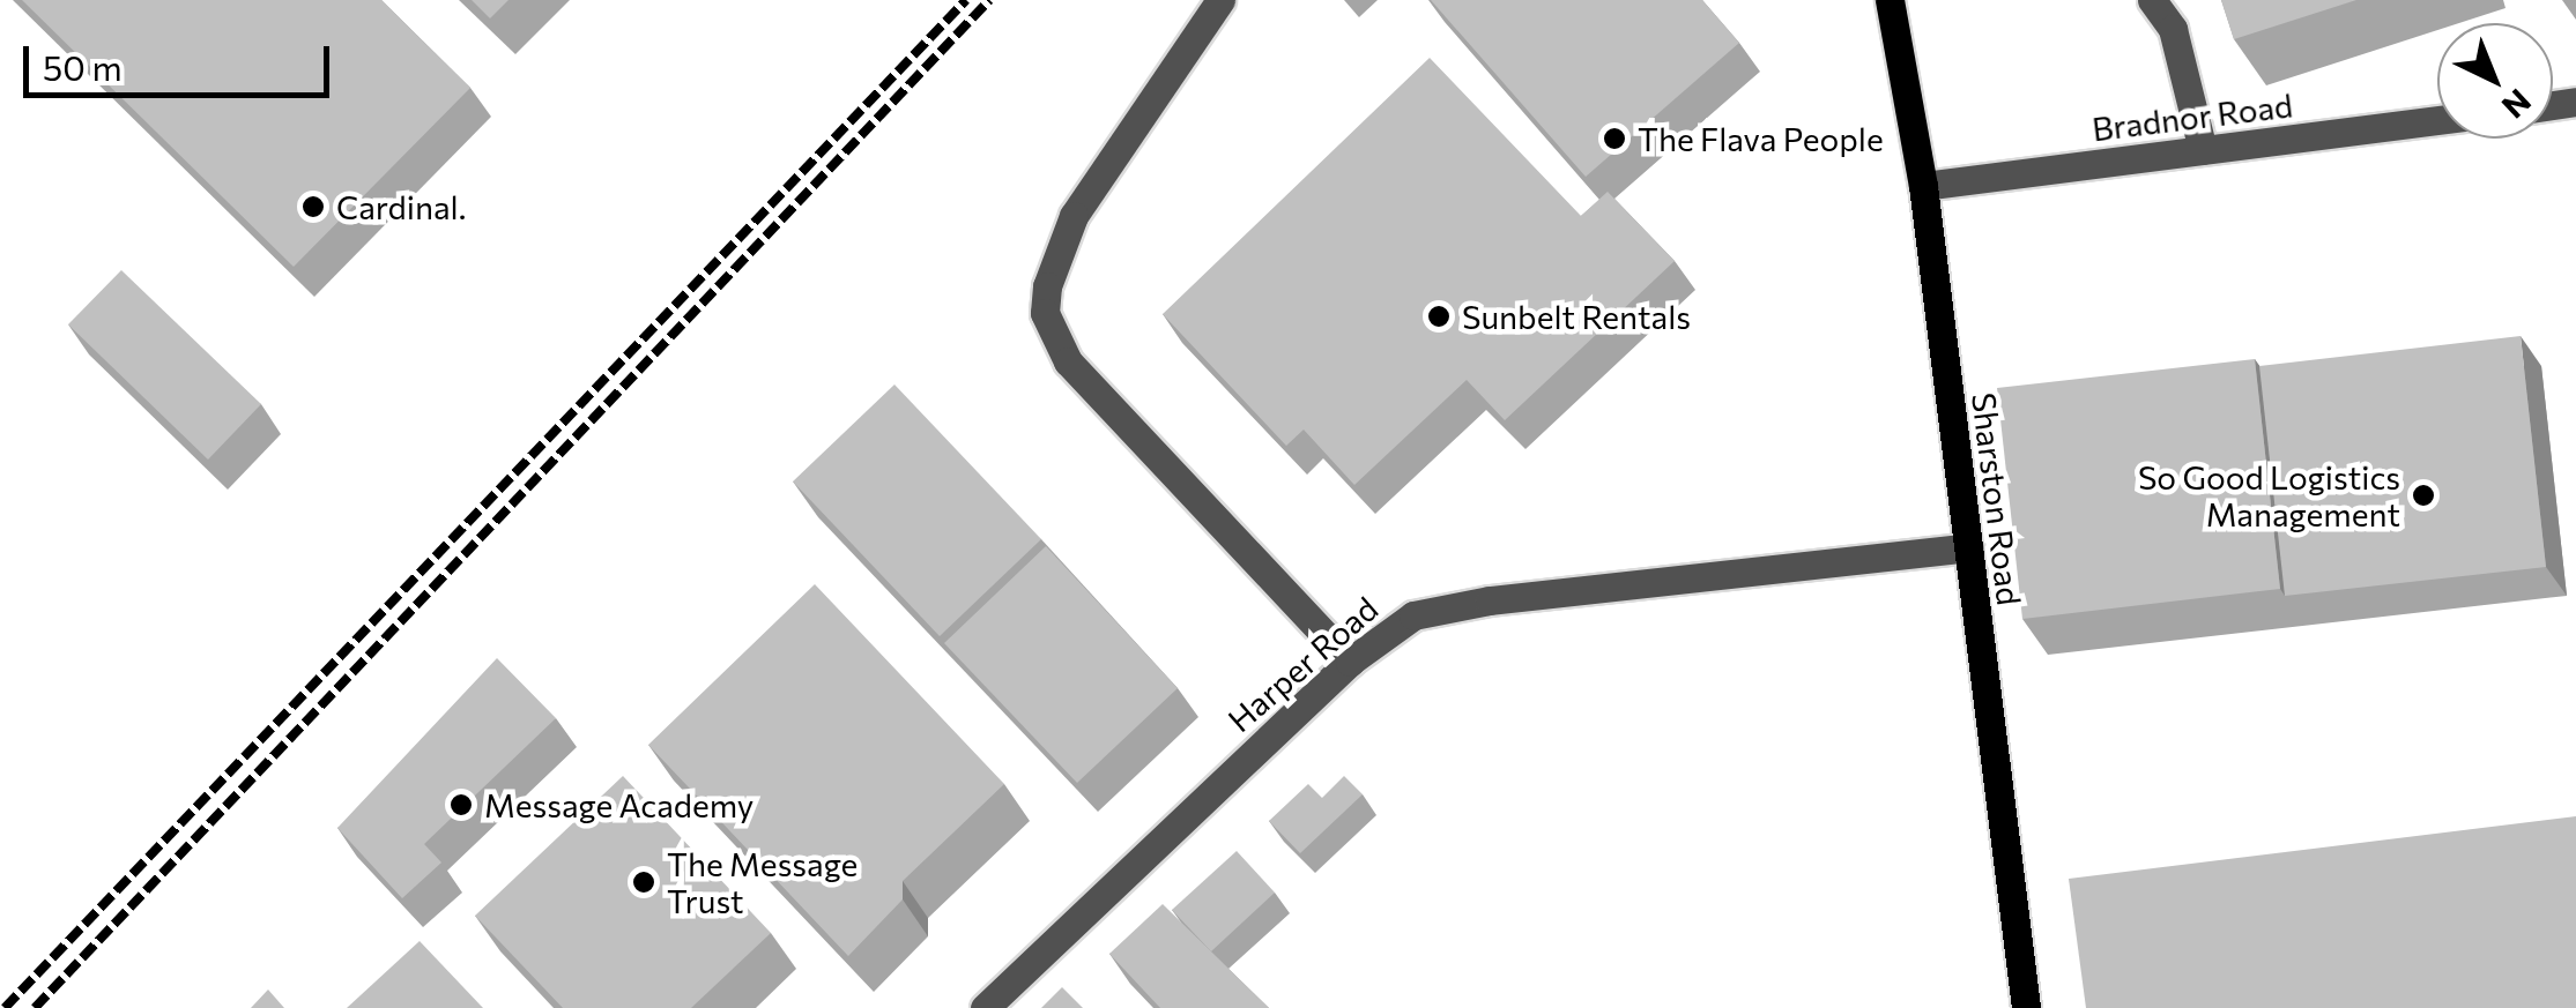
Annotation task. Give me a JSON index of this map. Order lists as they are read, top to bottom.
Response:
{
  "streets": {
    "main road": ["Sharston Road"],
    "street": ["Bradnor Road", "Harper Road"]
  },
  "crossings": [
    ["Bradnor Road", "Sharston Road"],
    ["Sharston Road", "Harper Road"]
  ],
  "places": [
    "The Flava People",
    "Cardinal.",
    "Sunbelt Rentals",
    "So Good Logistics Management",
    "Message Academy",
    "The Message Trust"
  ],
  "scale_bar": "50 m",
  "north": "bottom right"
}
